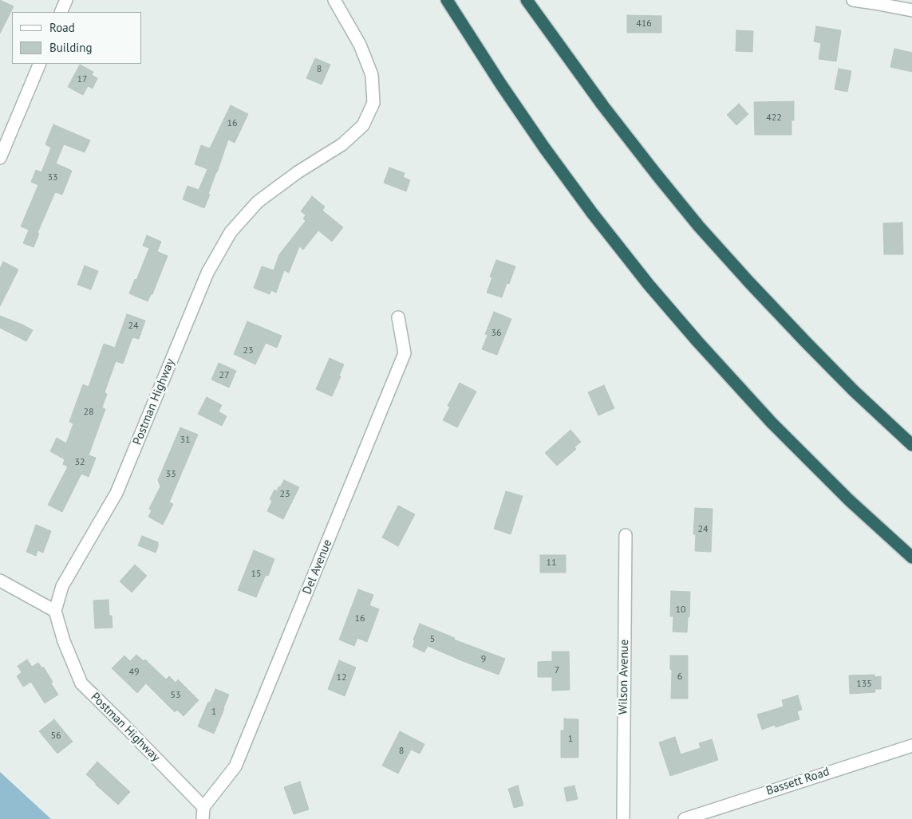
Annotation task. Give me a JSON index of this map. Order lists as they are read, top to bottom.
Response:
{
  "streets": {
    "street": [
      "Postman Highway",
      "Del Avenue",
      "Wilson Avenue",
      "Bassett Road"
    ]
  },
  "crossings": [
    ["Postman Highway", "Del Avenue"]
  ],
  "house_numbers": [
    "416",
    "8",
    "17",
    "422",
    "16",
    "33",
    "24",
    "36",
    "23",
    "27",
    "28",
    "31",
    "32",
    "33",
    "23",
    "24",
    "11",
    "15",
    "10",
    "16",
    "5",
    "9",
    "7",
    "49",
    "6",
    "12",
    "135",
    "53",
    "1",
    "56",
    "1",
    "8"
  ],
  "legend": ["Road", "Building"]
}
